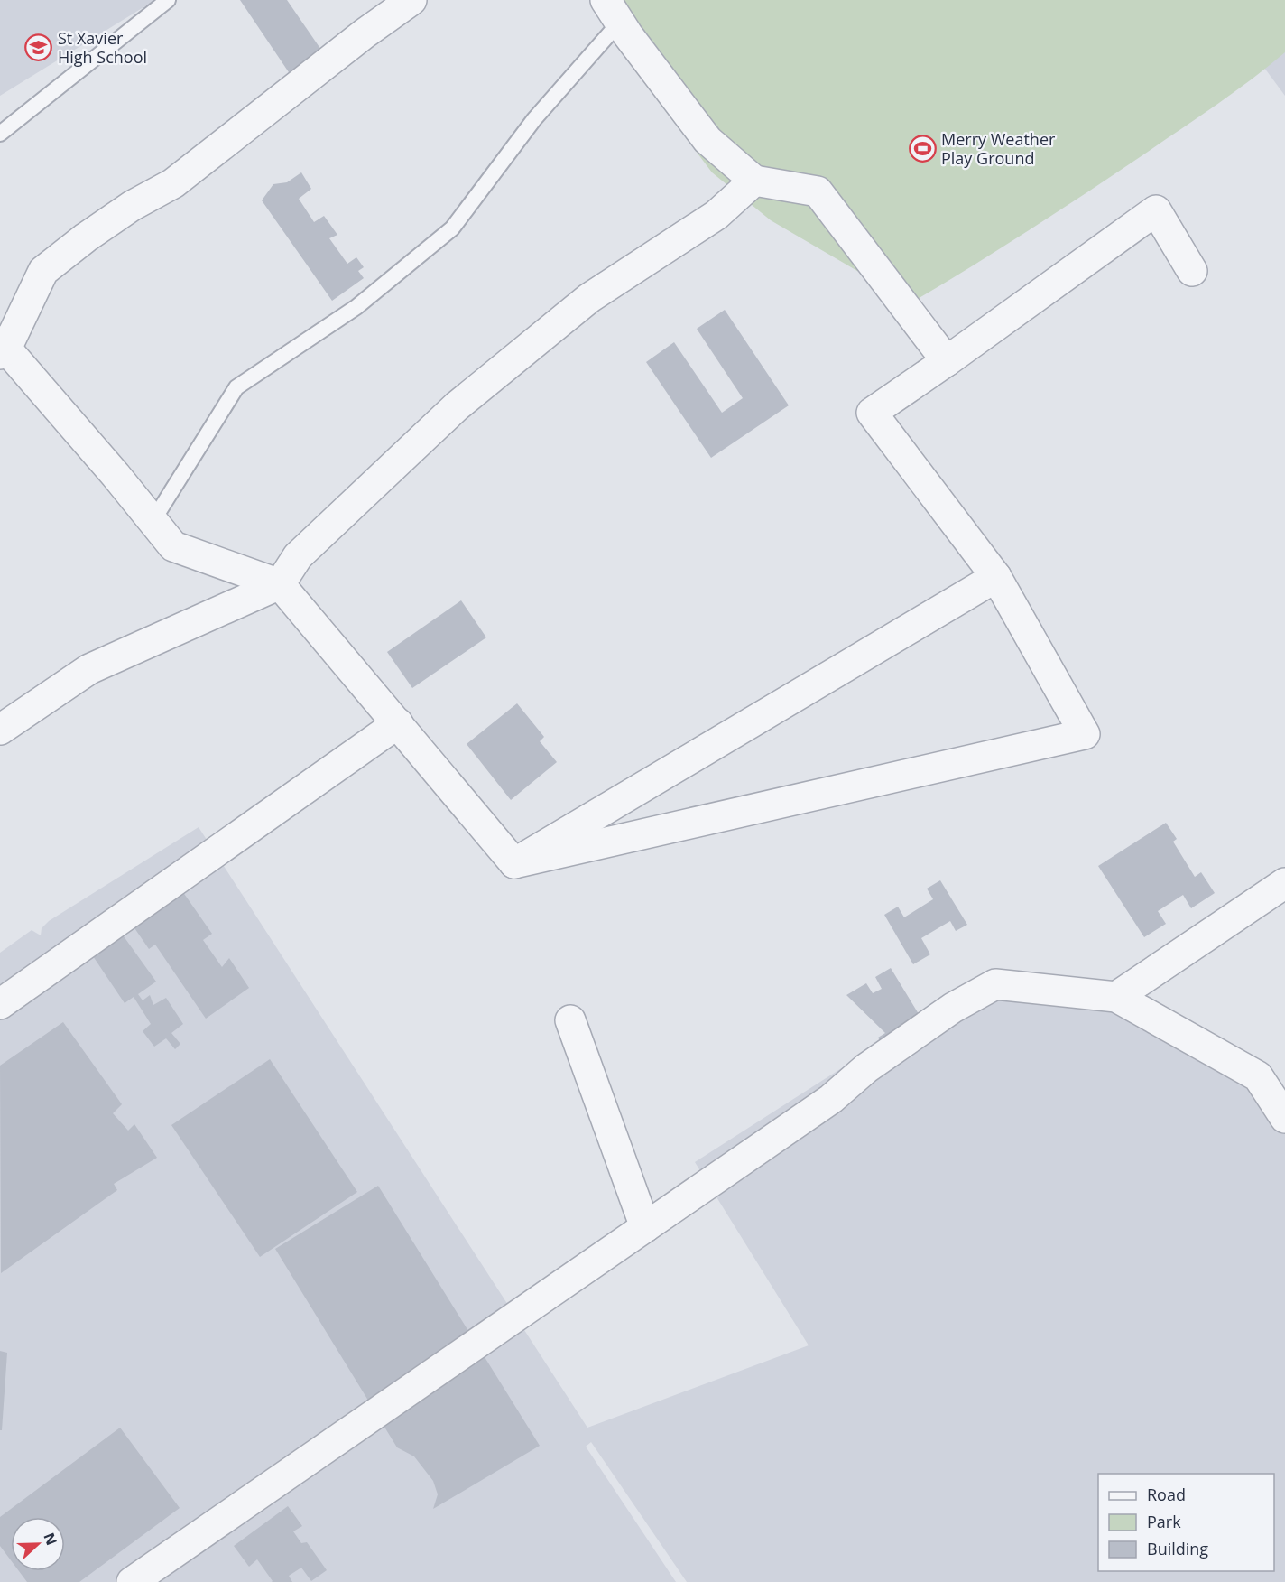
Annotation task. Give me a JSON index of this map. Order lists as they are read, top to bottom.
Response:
{
  "places": {
    "school or university": ["St Xavier High School"],
    "sports": ["Merry Weather Play Ground"]
  },
  "legend": ["Road", "Park", "Building"],
  "north": "right"
}
